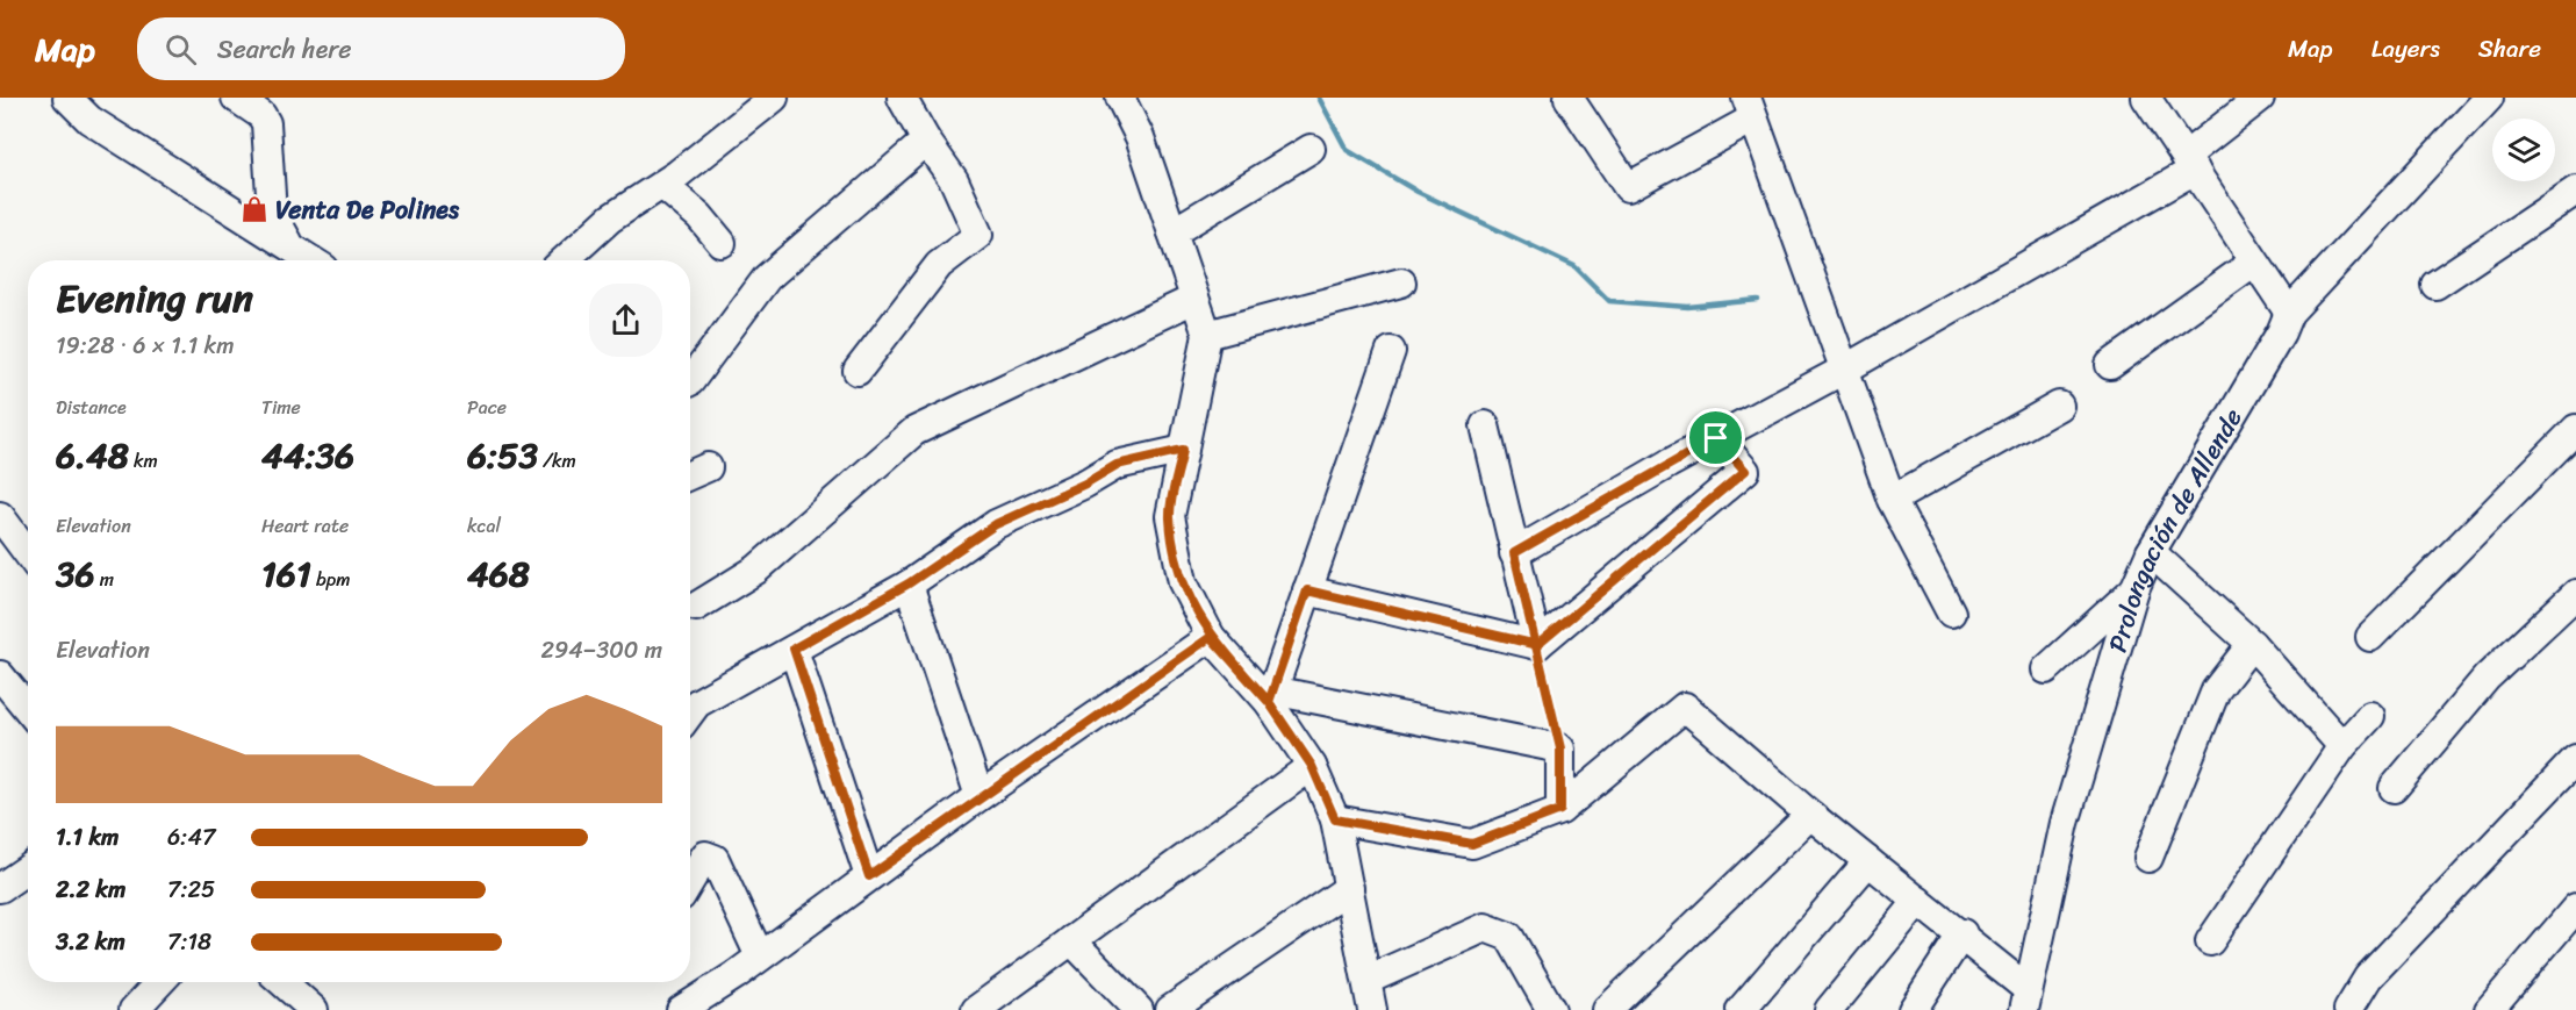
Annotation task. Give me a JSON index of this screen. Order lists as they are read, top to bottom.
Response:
{
  "streets": {
    "street": ["Prolongación de Allende"]
  },
  "places": {
    "shop": ["Venta De Polines"]
  },
  "page": {
    "header": "Map",
    "search": "Search here",
    "nav": ["Map", "Layers", "Share"],
    "heading": ["Evening run", "19:28 · 6 × 1.1 km"],
    "stats": [
      ["Distance", "6.48 km"],
      ["Time", "44:36"],
      ["Pace", "6:53 /km"],
      ["Elevation", "36 m"],
      ["Heart rate", "161 bpm"],
      ["kcal", "468"]
    ],
    "chart": ["Elevation", "294–300 m"],
    "list": [
      {
        "name": "1.1 km",
        "note": "6:47"
      },
      {
        "name": "2.2 km",
        "note": "7:25"
      },
      {
        "name": "3.2 km",
        "note": "7:18"
      }
    ]
  }
}
